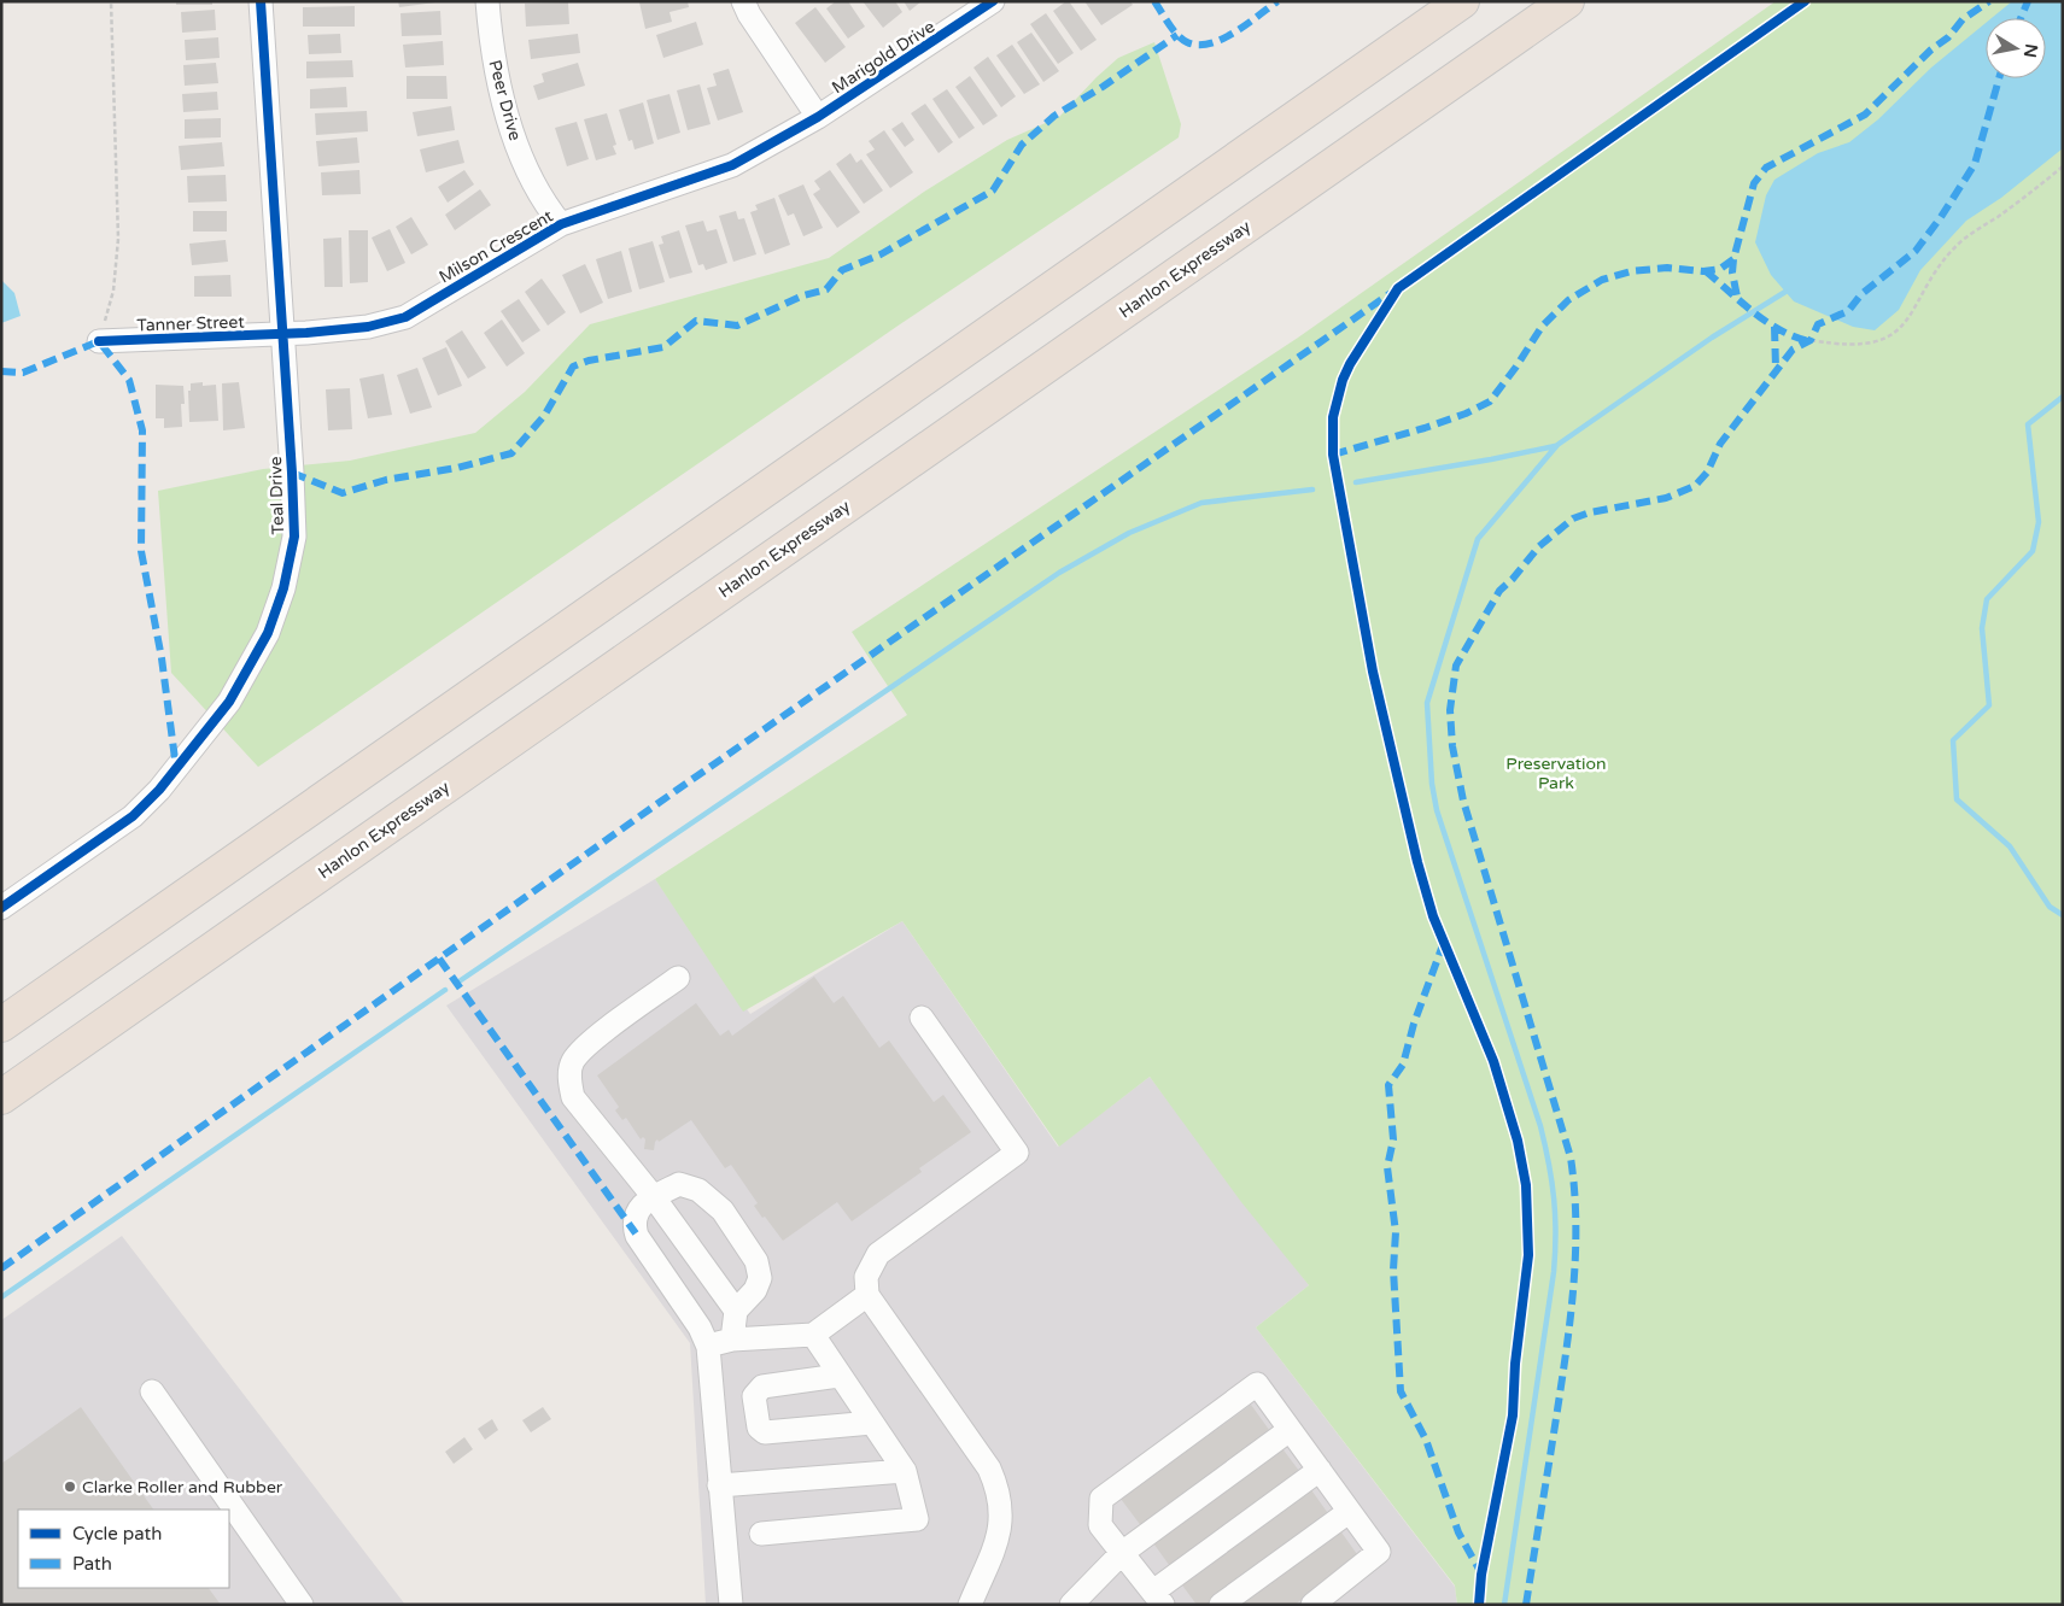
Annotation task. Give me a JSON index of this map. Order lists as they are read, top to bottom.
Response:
{
  "streets": {
    "highway": ["Hanlon Expressway"],
    "street": [
      "Marigold Drive",
      "Peer Drive",
      "Milson Crescent",
      "Tanner Street",
      "Teal Drive"
    ]
  },
  "crossings": [
    ["Marigold Drive", "Milson Crescent"],
    ["Peer Drive", "Milson Crescent"],
    ["Milson Crescent", "Tanner Street"],
    ["Milson Crescent", "Teal Drive"],
    ["Tanner Street", "Teal Drive"]
  ],
  "parks": ["Preservation Park"],
  "places": ["Clarke Roller and Rubber"],
  "legend": ["Cycle path", "Path"],
  "north": "right"
}
